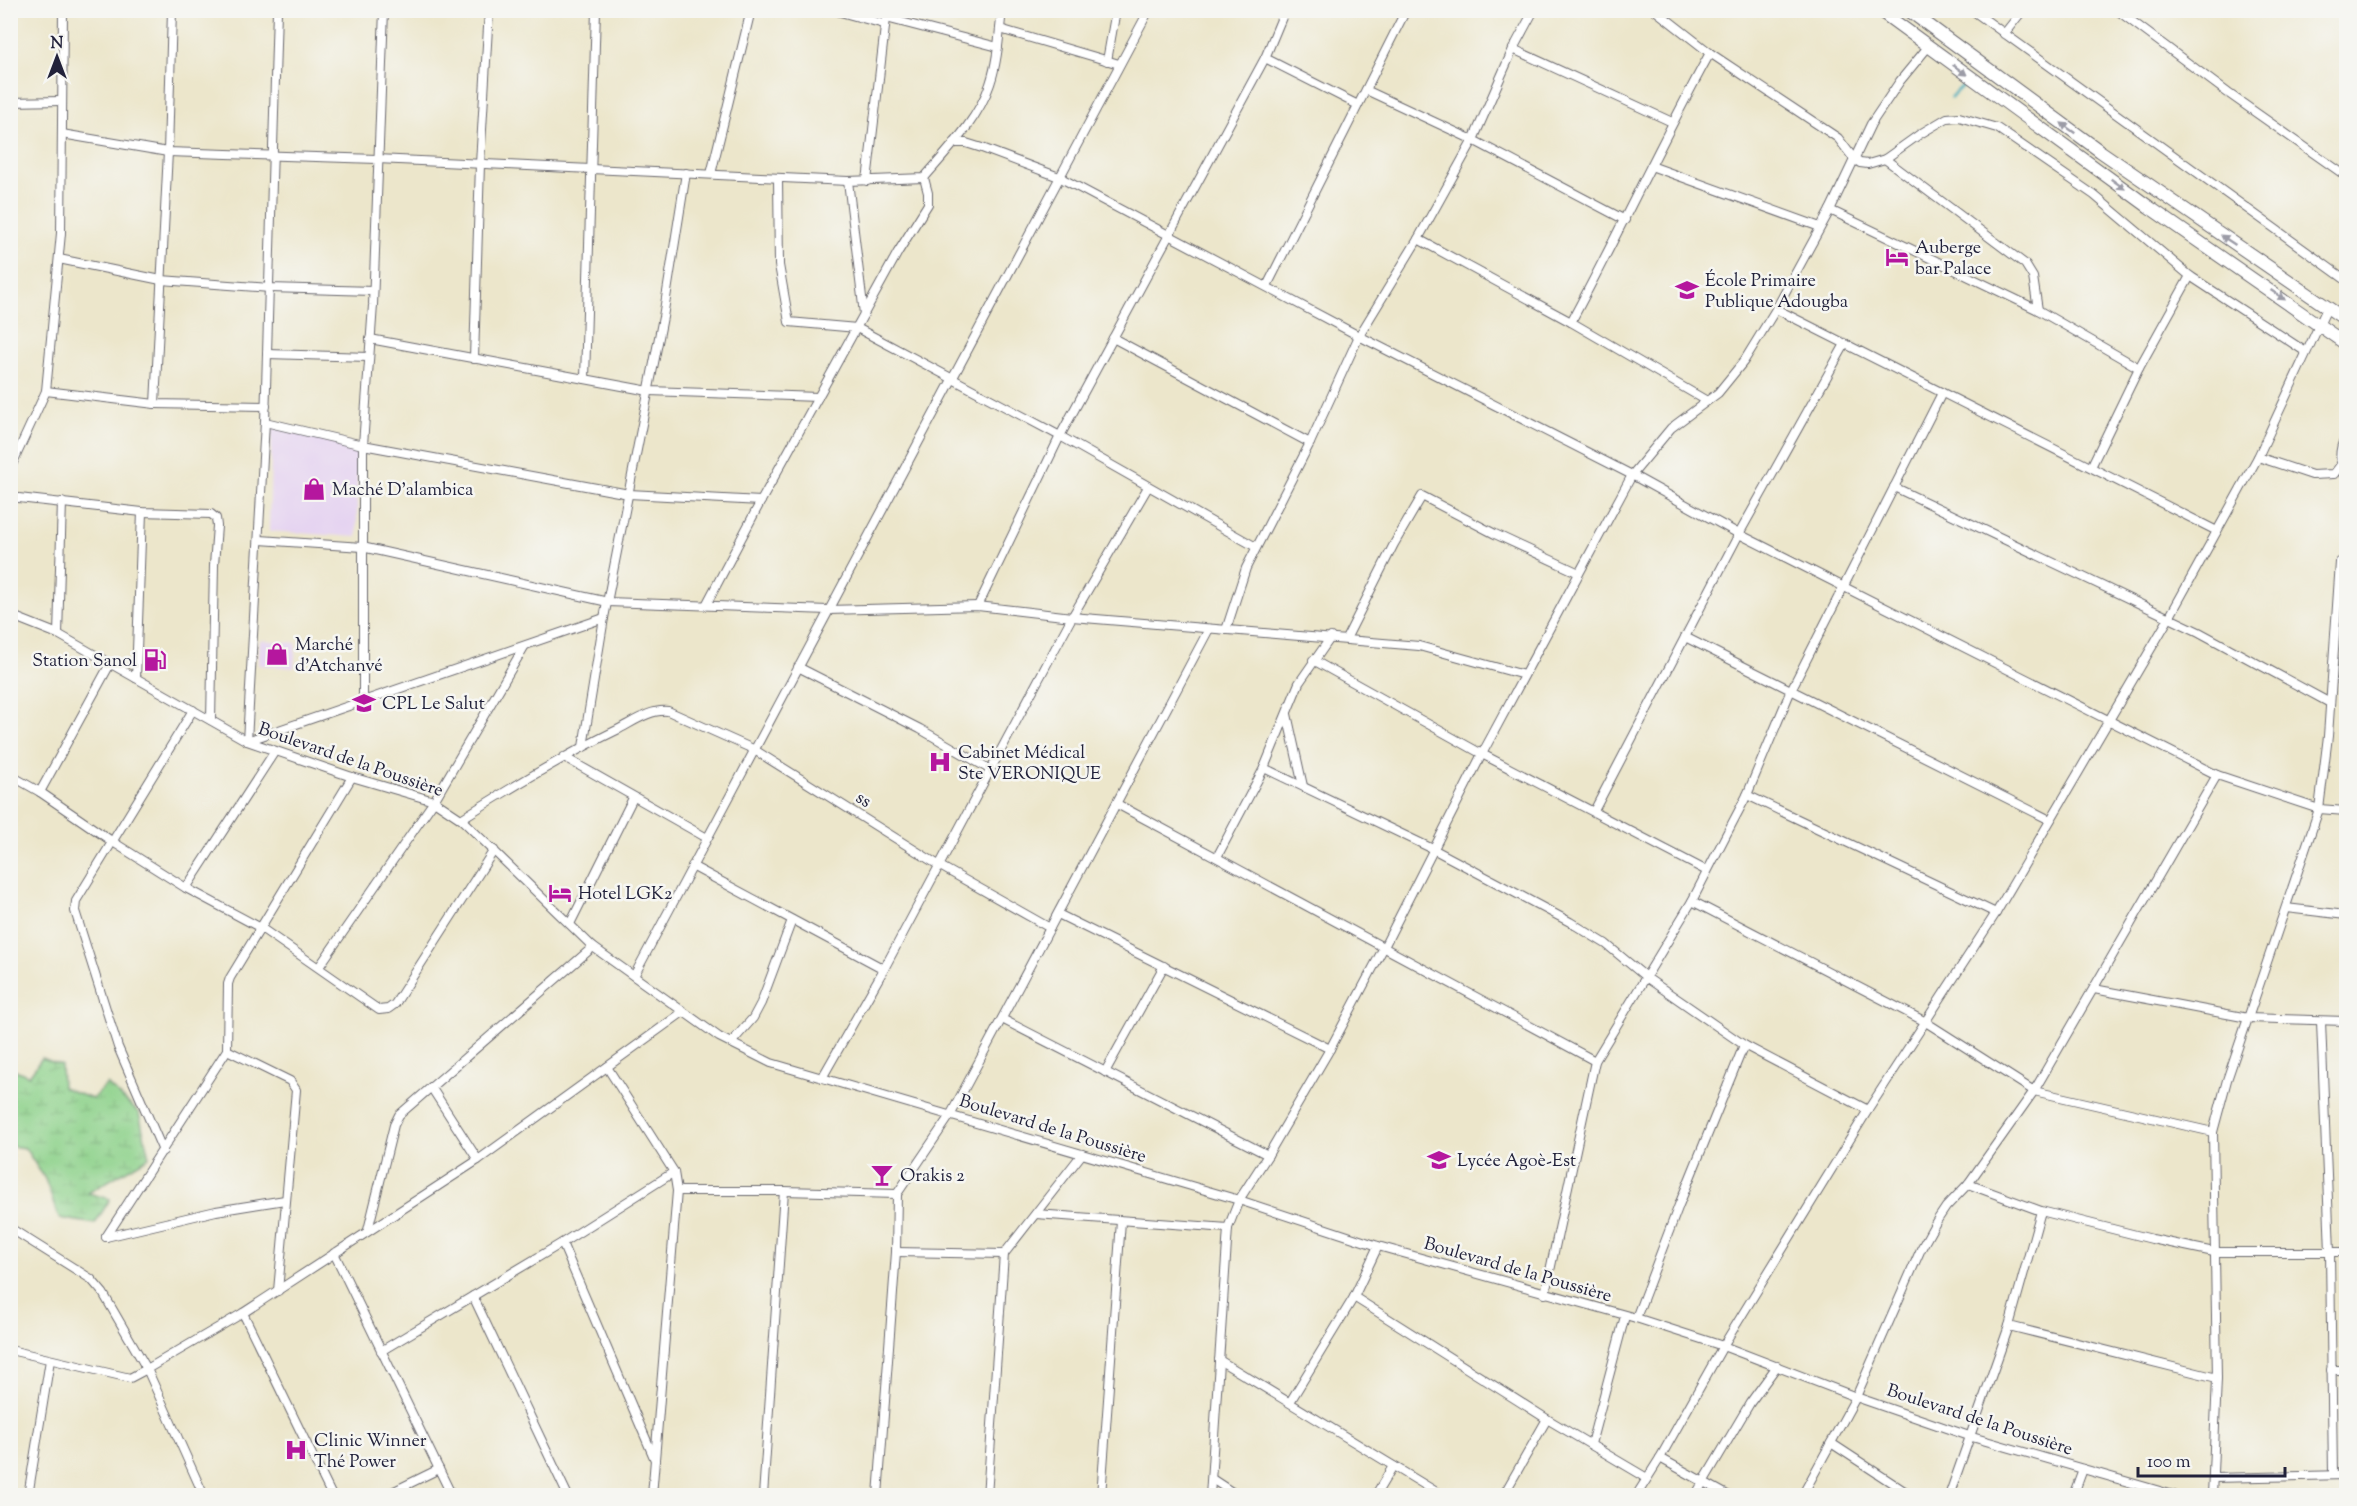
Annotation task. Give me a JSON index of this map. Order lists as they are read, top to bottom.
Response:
{
  "streets": {
    "street": ["Boulevard de la Poussière", "ss"]
  },
  "places": {
    "hotel": ["Auberge bar Palace", "Hotel LGK2"],
    "school or university": ["École Primaire Publique Adougba", "CPL Le Salut", "Lycée Agoè-Est"],
    "shop": ["Maché D'alambica", "Marché d'Atchanvé"],
    "fuel station": ["Station Sanol"],
    "hospital": ["Cabinet Médical Ste VERONIQUE", "Clinic Winner Thé Power"],
    "bar": ["Orakis 2"]
  },
  "scale_bar": "100 m",
  "north": "top"
}
